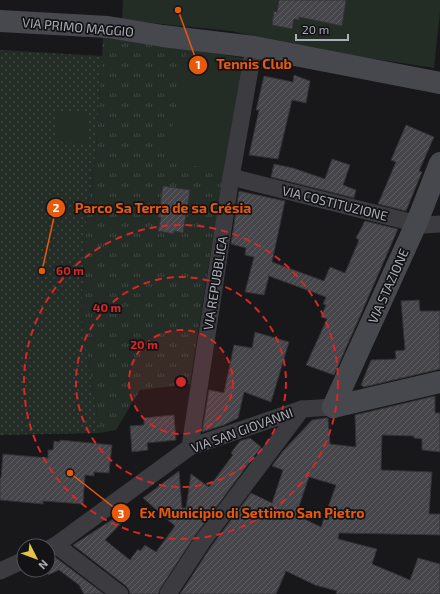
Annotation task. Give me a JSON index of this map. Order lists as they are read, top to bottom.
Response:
{
  "streets": {
    "street": [
      "VIA PRIMO MAGGIO",
      "VIA COSTITUZIONE",
      "VIA REPUBBLICA",
      "VIA STAZIONE",
      "VIA SAN GIOVANNI"
    ]
  },
  "crossings": [
    ["VIA PRIMO MAGGIO", "VIA REPUBBLICA"],
    ["VIA COSTITUZIONE", "VIA REPUBBLICA"],
    ["VIA COSTITUZIONE", "VIA STAZIONE"],
    ["VIA REPUBBLICA", "VIA SAN GIOVANNI"],
    ["VIA STAZIONE", "VIA SAN GIOVANNI"]
  ],
  "places": ["Tennis Club", "Parco Sa Terra de sa Crésia", "Ex Municipio di Settimo San Pietro"],
  "scale_bar": "20 m",
  "north": "bottom right",
  "rings": ["60 m", "40 m", "20 m"]
}
